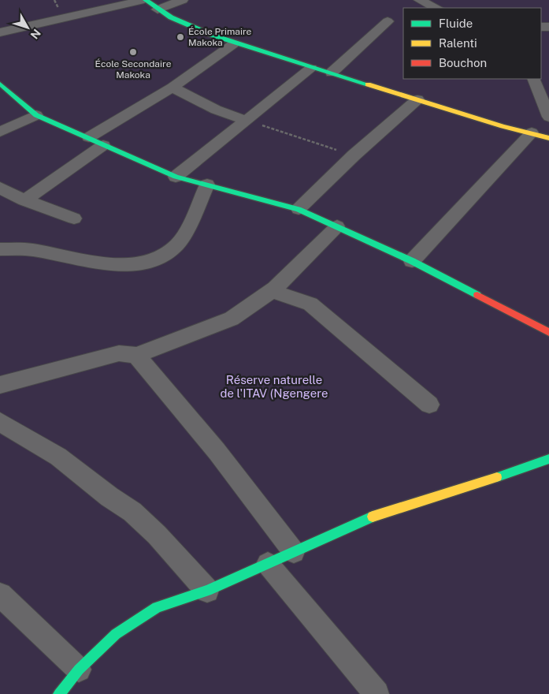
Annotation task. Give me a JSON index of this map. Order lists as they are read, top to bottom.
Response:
{
  "parks": ["Réserve naturelle de l'ITAV (Ngengere"],
  "places": ["École Primaire Makoka", "École Secondaire Makoka"],
  "legend": ["Fluide", "Ralenti", "Bouchon"],
  "north": "bottom right"
}
